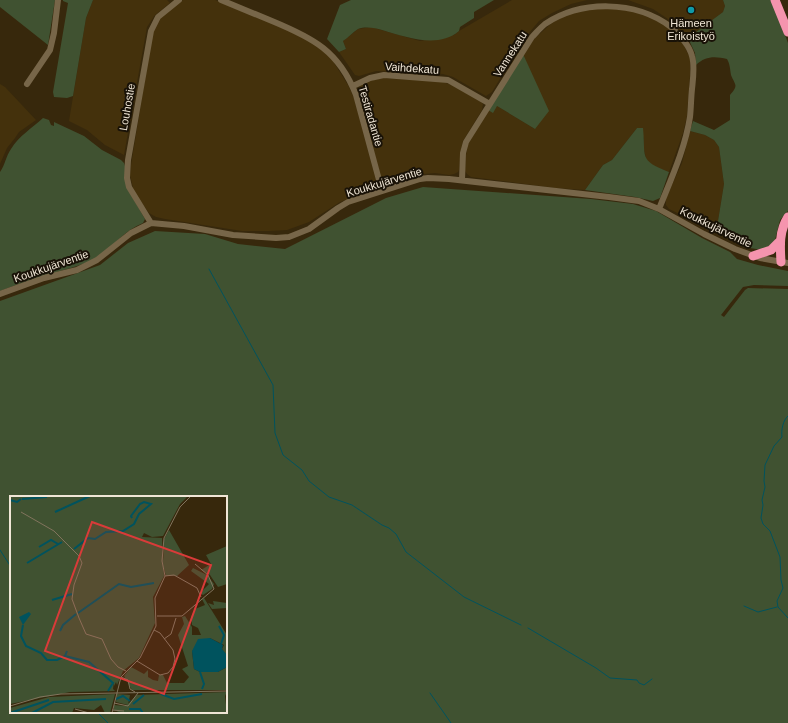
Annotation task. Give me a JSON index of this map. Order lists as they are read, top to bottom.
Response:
{
  "streets": {
    "street": [
      "Vannekatu",
      "Vaihdekatu",
      "Louhostie",
      "Testiradantie",
      "Koukkujärventie"
    ]
  },
  "crossings": [
    ["Vannekatu", "Vaihdekatu"],
    ["Vannekatu", "Koukkujärventie"],
    ["Vaihdekatu", "Testiradantie"],
    ["Louhostie", "Koukkujärventie"],
    ["Testiradantie", "Koukkujärventie"]
  ],
  "places": ["Hämeen Erikoistyö"]
}
